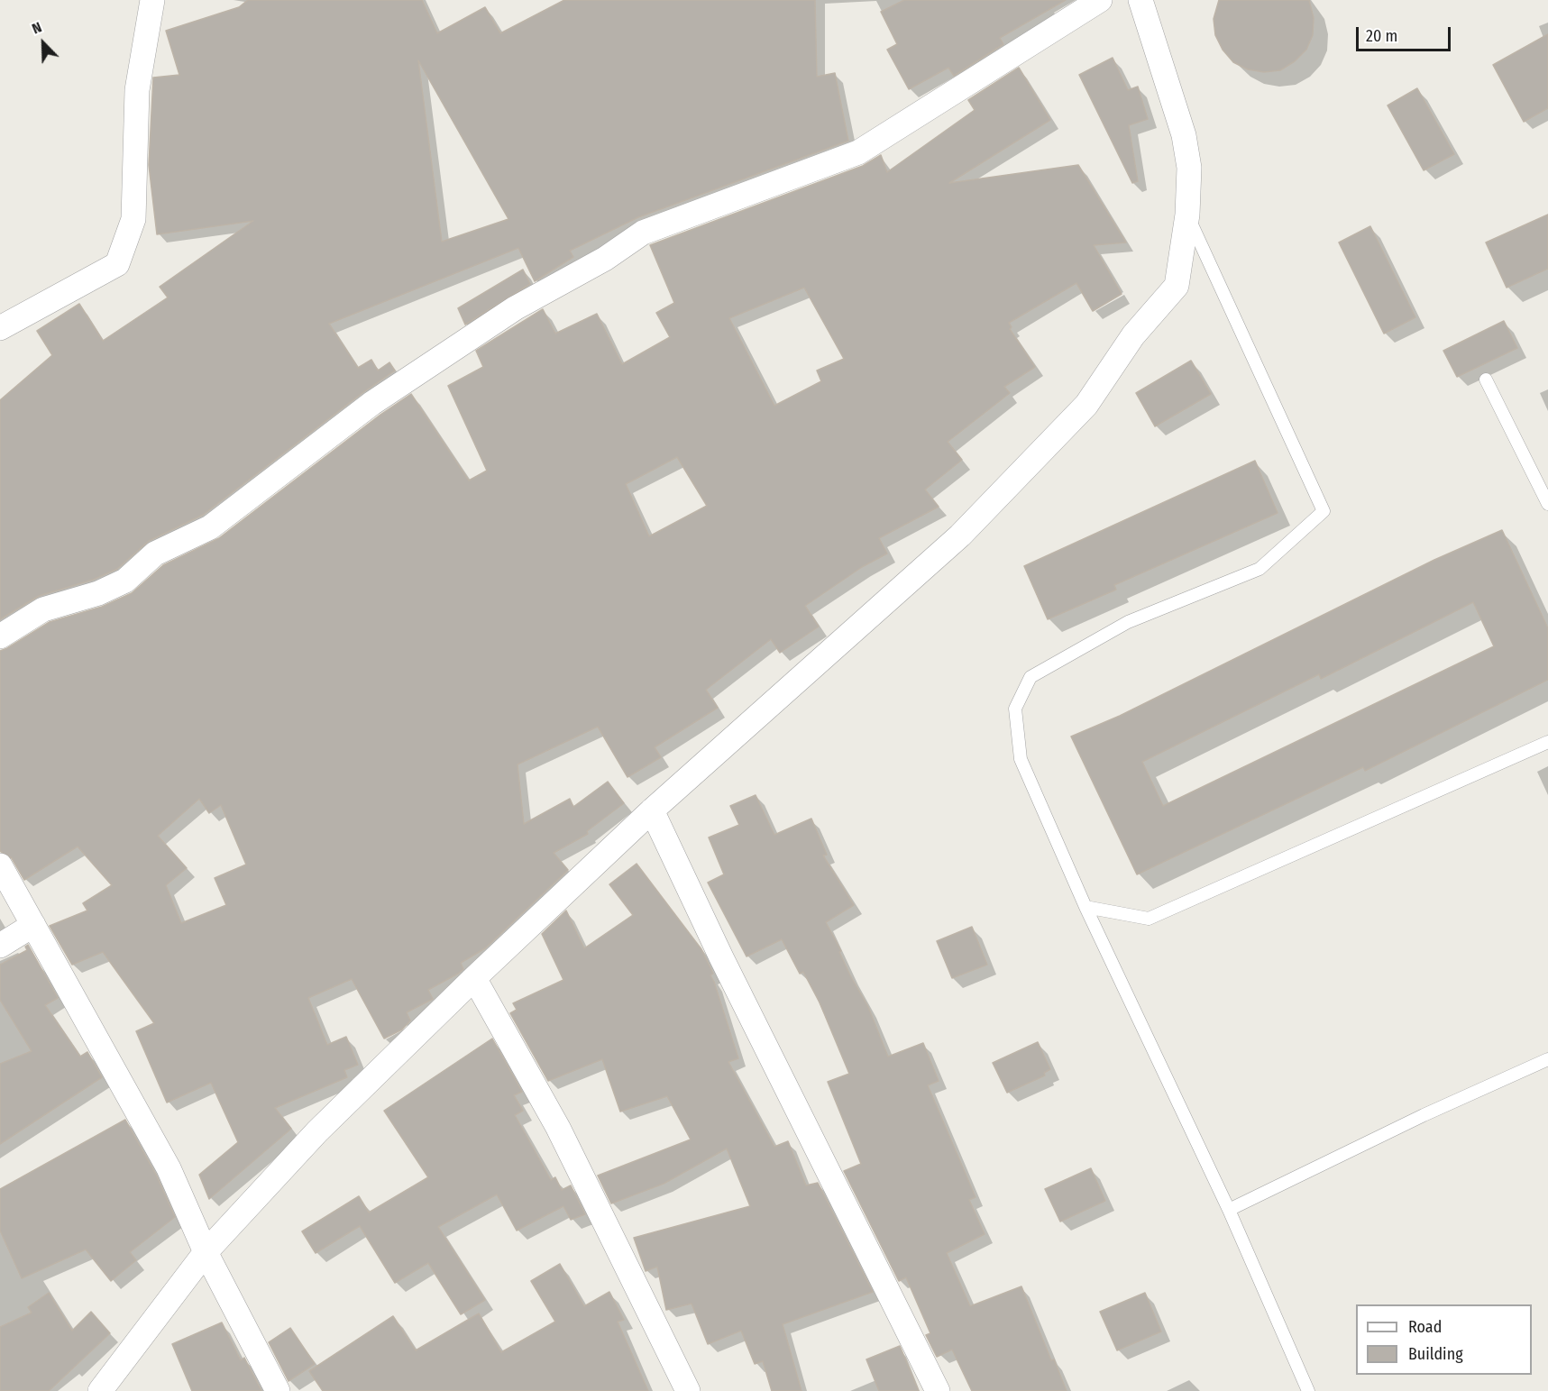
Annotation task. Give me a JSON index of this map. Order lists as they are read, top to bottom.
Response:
{
  "legend": ["Road", "Building"],
  "scale_bar": "20 m",
  "north": "top left"
}
